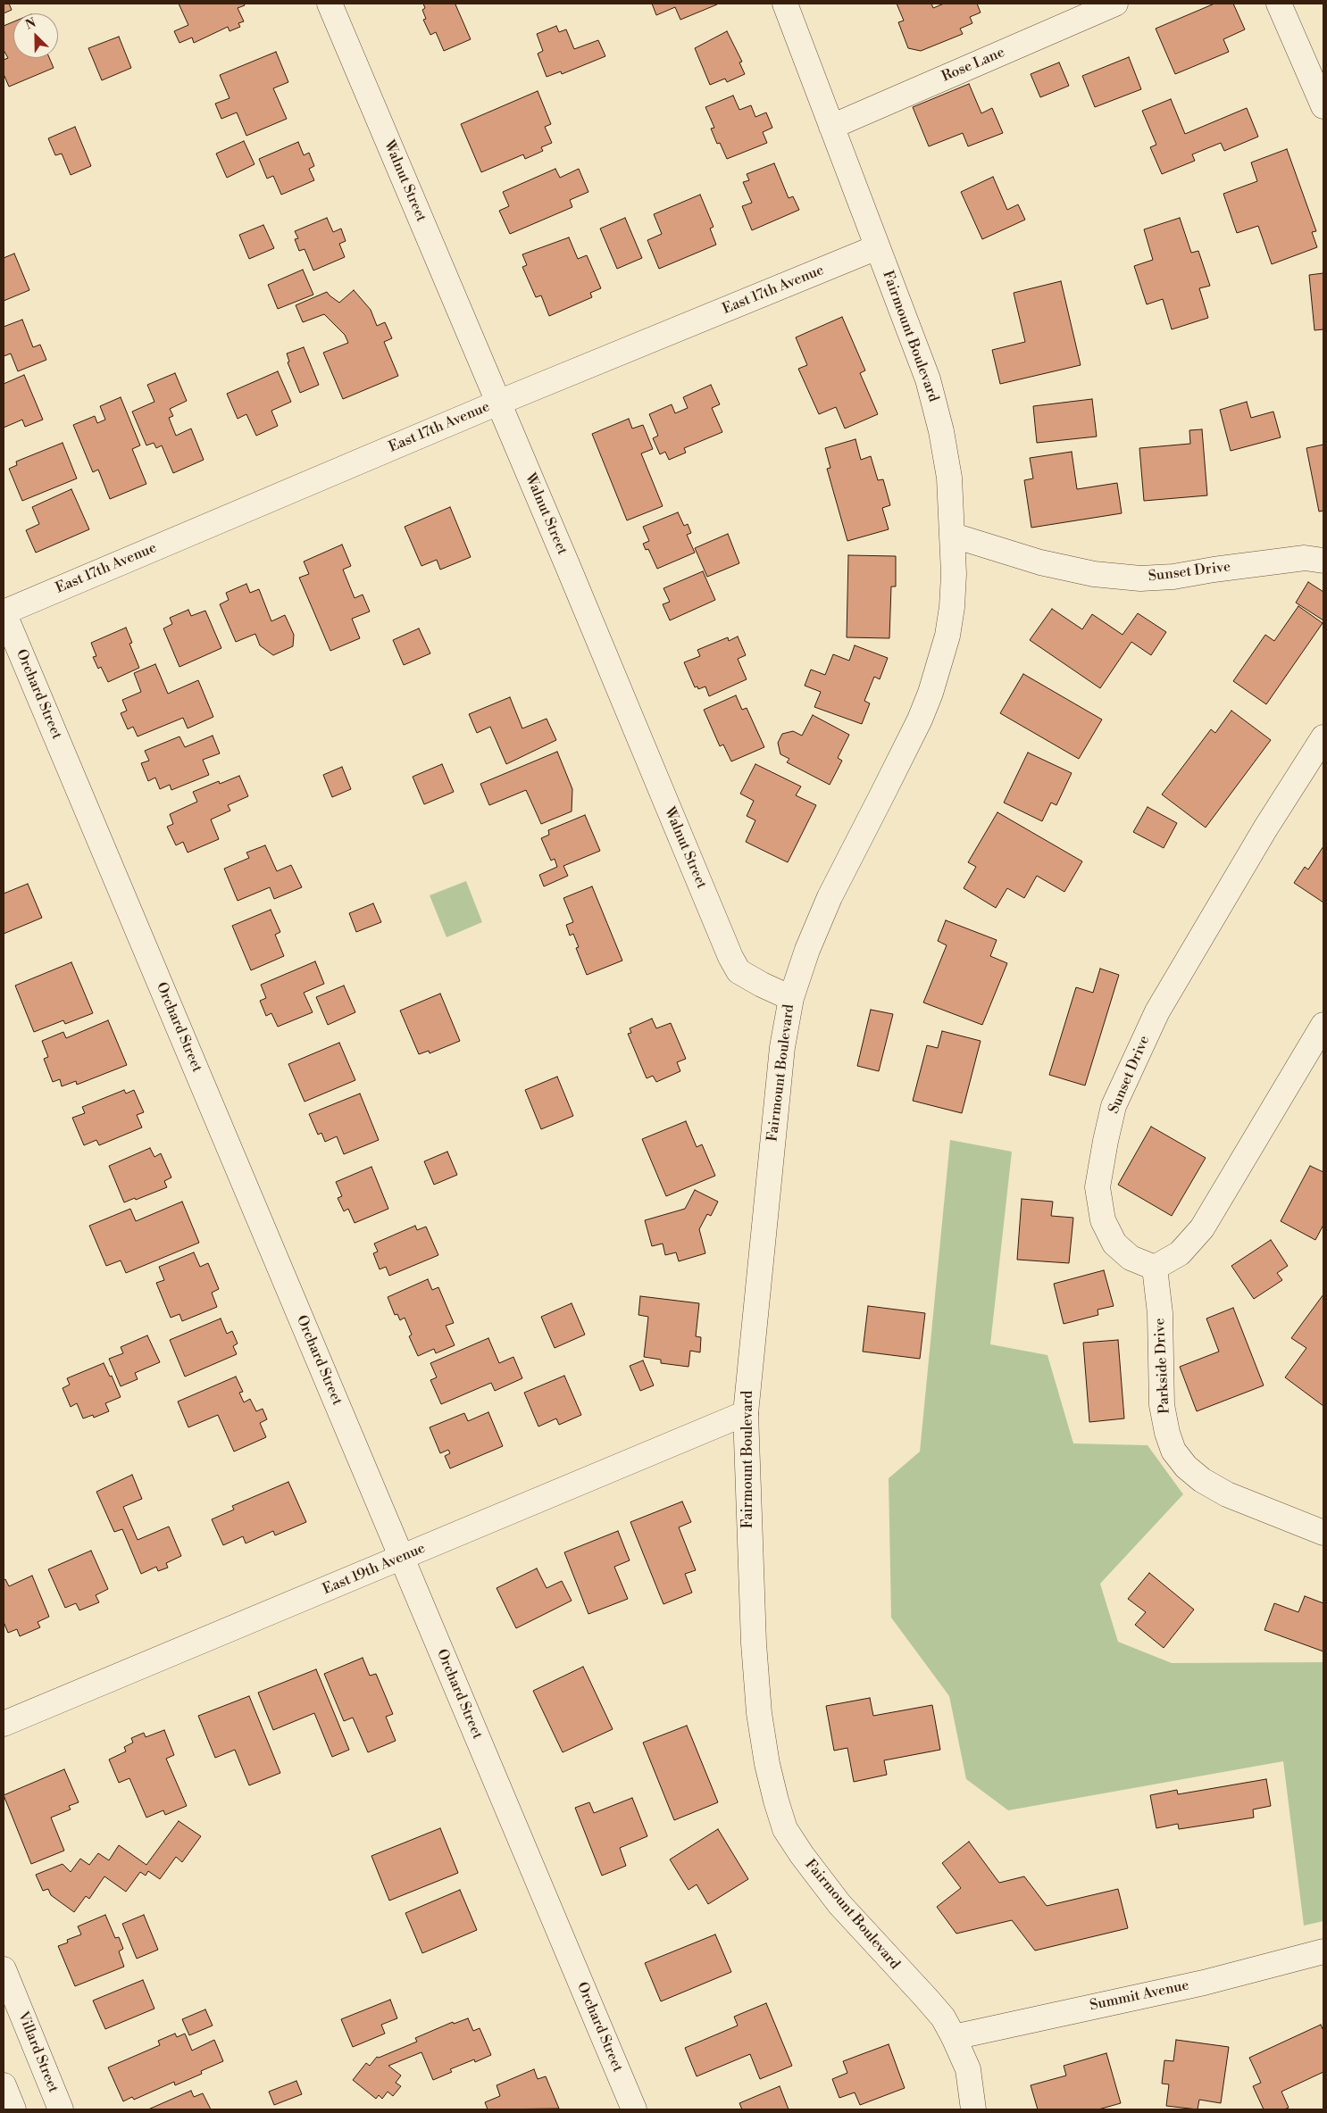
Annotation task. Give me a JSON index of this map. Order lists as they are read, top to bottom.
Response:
{
  "streets": {
    "street": [
      "Rose Lane",
      "Walnut Street",
      "East 17th Avenue",
      "Fairmount Boulevard",
      "Sunset Drive",
      "Orchard Street",
      "Parkside Drive",
      "East 19th Avenue",
      "Summit Avenue",
      "Villard Street"
    ]
  },
  "crossings": [
    ["Rose Lane", "Fairmount Boulevard"],
    ["Walnut Street", "East 17th Avenue"],
    ["Walnut Street", "Fairmount Boulevard"],
    ["East 17th Avenue", "Fairmount Boulevard"],
    ["East 17th Avenue", "Orchard Street"],
    ["Fairmount Boulevard", "Sunset Drive"],
    ["Fairmount Boulevard", "East 19th Avenue"],
    ["Fairmount Boulevard", "Summit Avenue"],
    ["Sunset Drive", "Parkside Drive"],
    ["Orchard Street", "East 19th Avenue"]
  ],
  "north": "top left"
}
